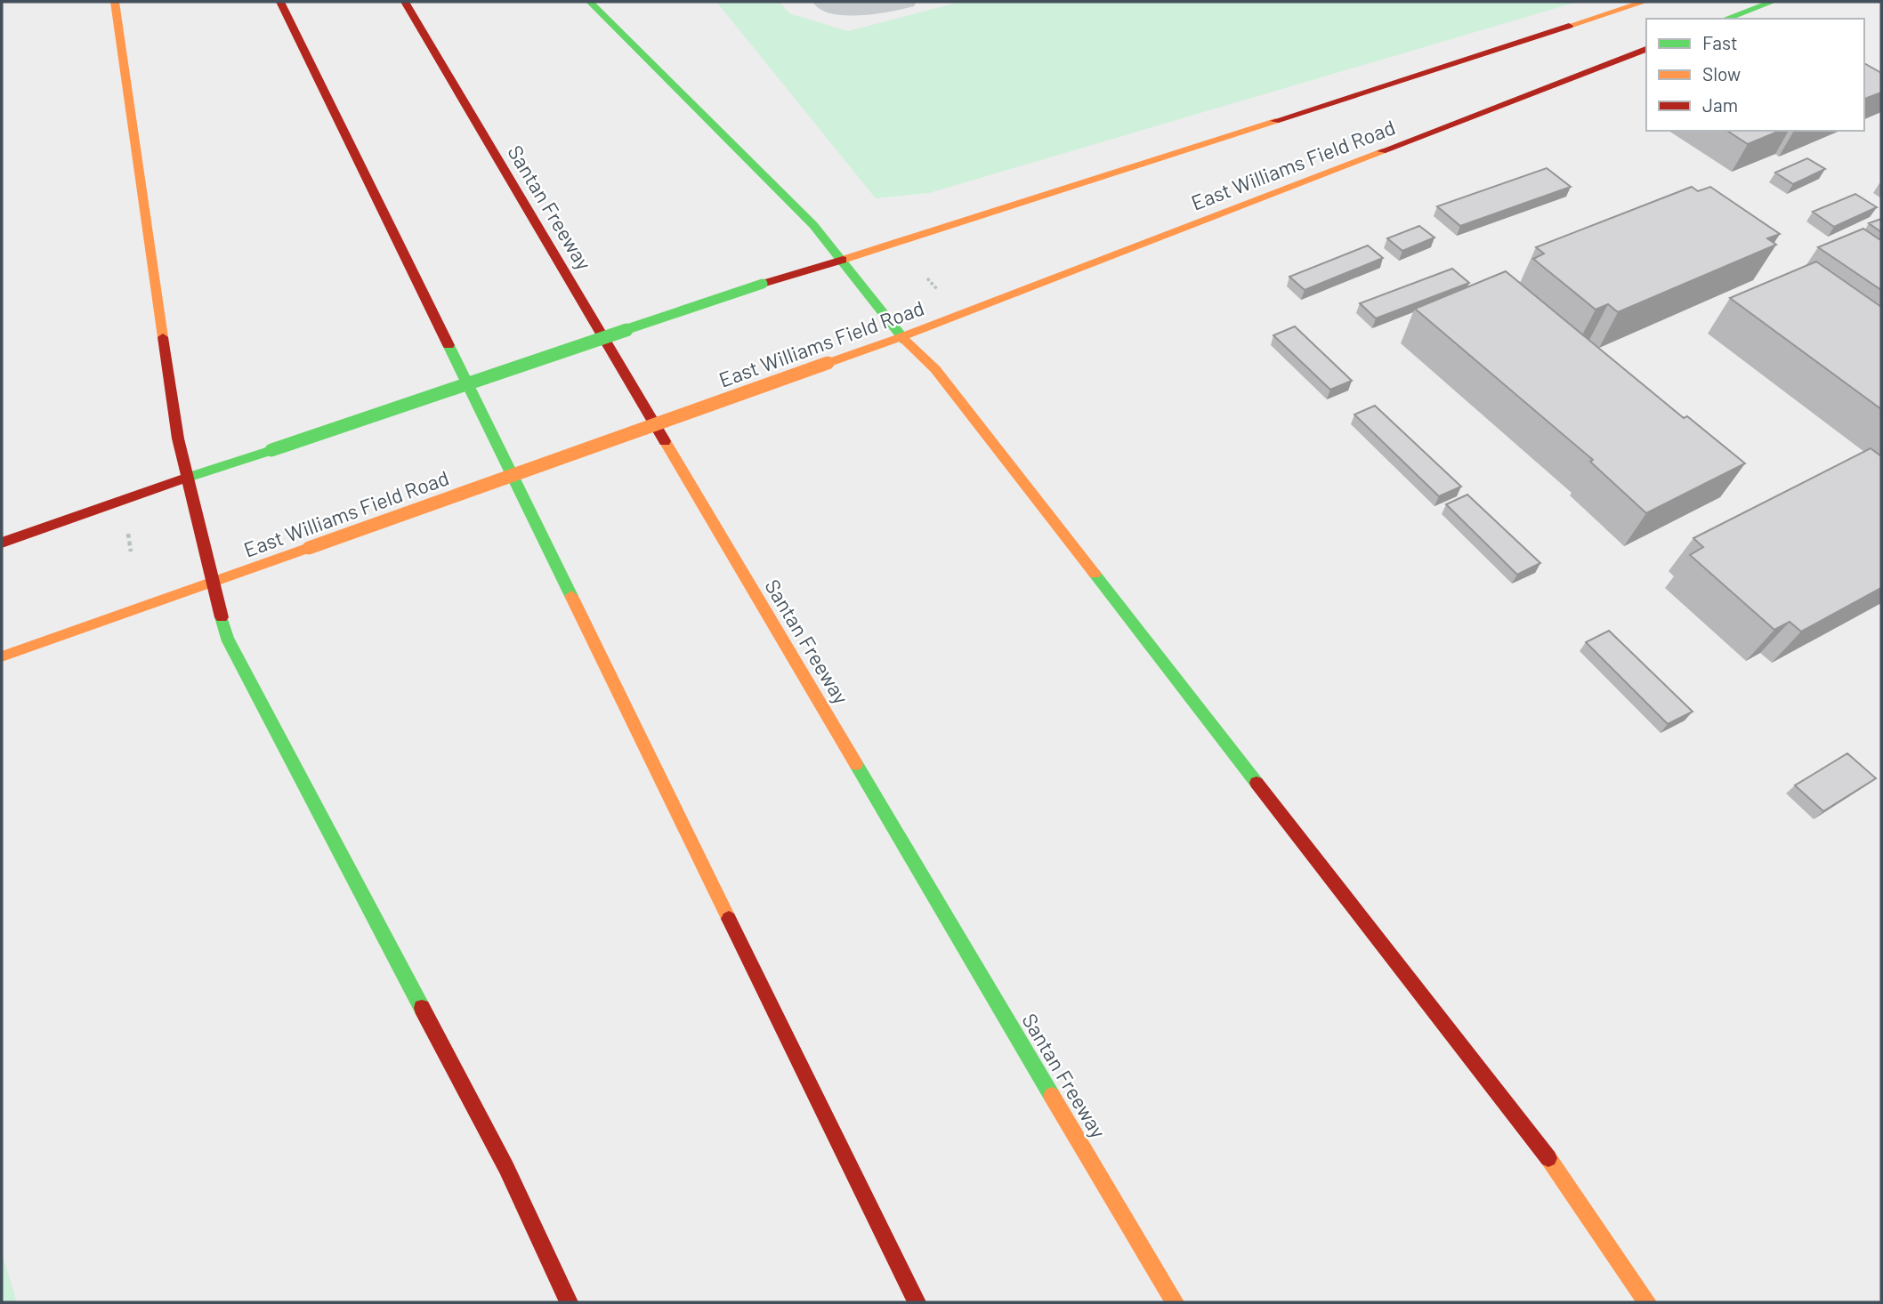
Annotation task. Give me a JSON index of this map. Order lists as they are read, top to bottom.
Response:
{
  "streets": {
    "main road": ["East Williams Field Road", "Santan Freeway"]
  },
  "legend": ["Fast", "Slow", "Jam"]
}
